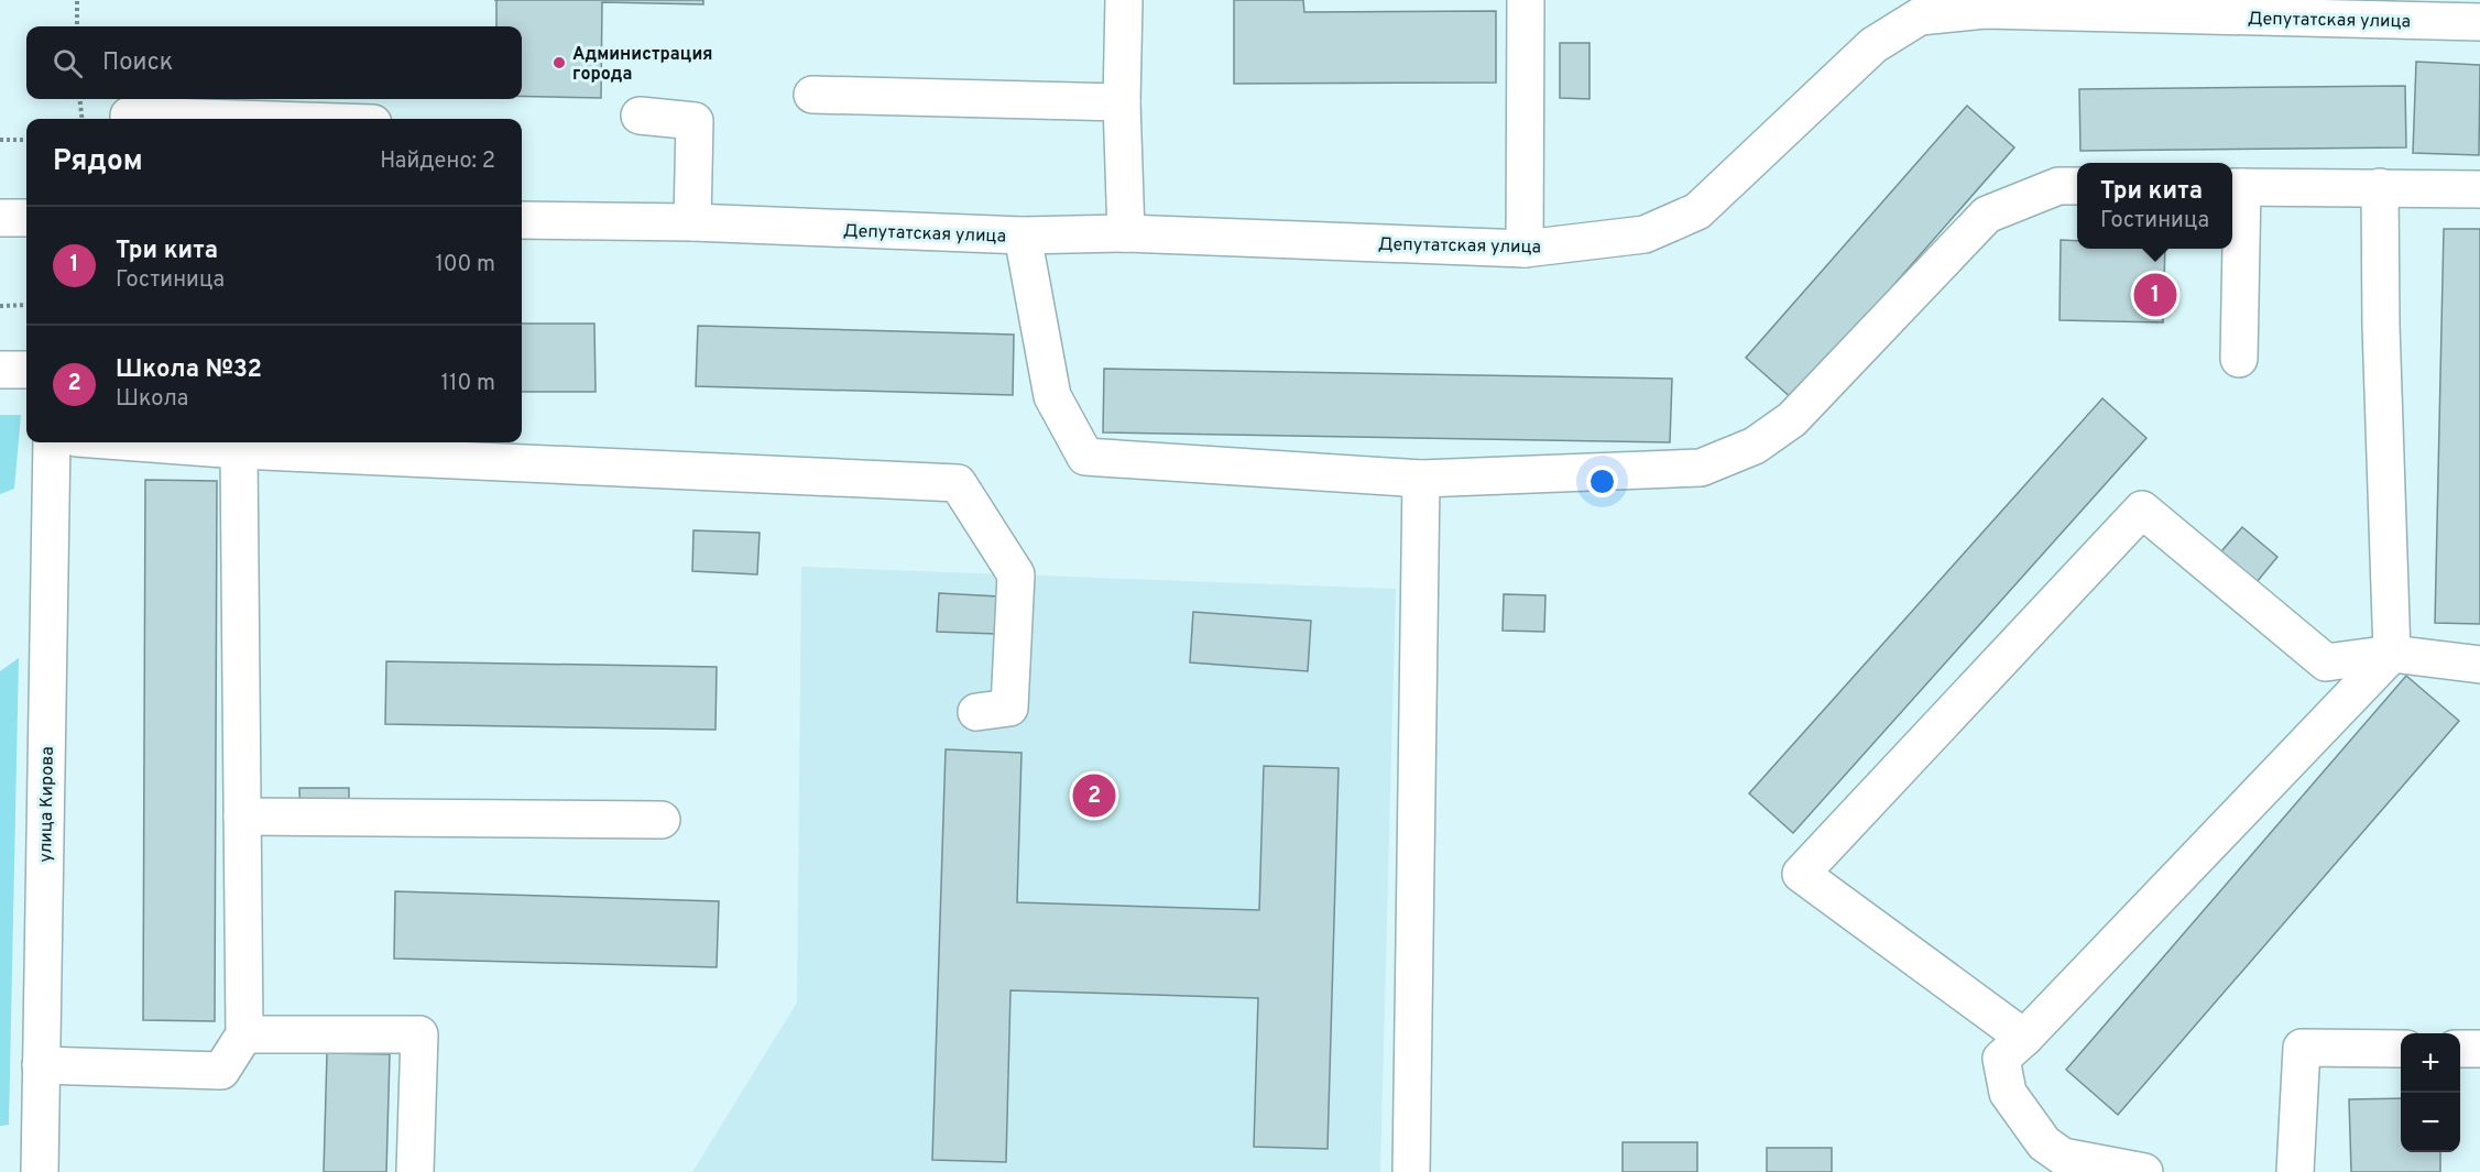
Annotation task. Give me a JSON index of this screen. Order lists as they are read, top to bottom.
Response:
{
  "streets": {
    "street": ["Депутатская улица", "улица Кирова"]
  },
  "places": ["Администрация города"],
  "page": {
    "search": "Поиск",
    "heading": ["Рядом", "Найдено: 2"],
    "popup": ["Три кита", "Гостиница"],
    "list": [
      {
        "mark": "1",
        "name": "Три кита",
        "note": "Гостиница",
        "value": "100 m"
      },
      {
        "mark": "2",
        "name": "Школа №32",
        "note": "Школа",
        "value": "110 m"
      }
    ],
    "pins": ["1", "2"],
    "map_buttons": ["+", "−"]
  }
}
